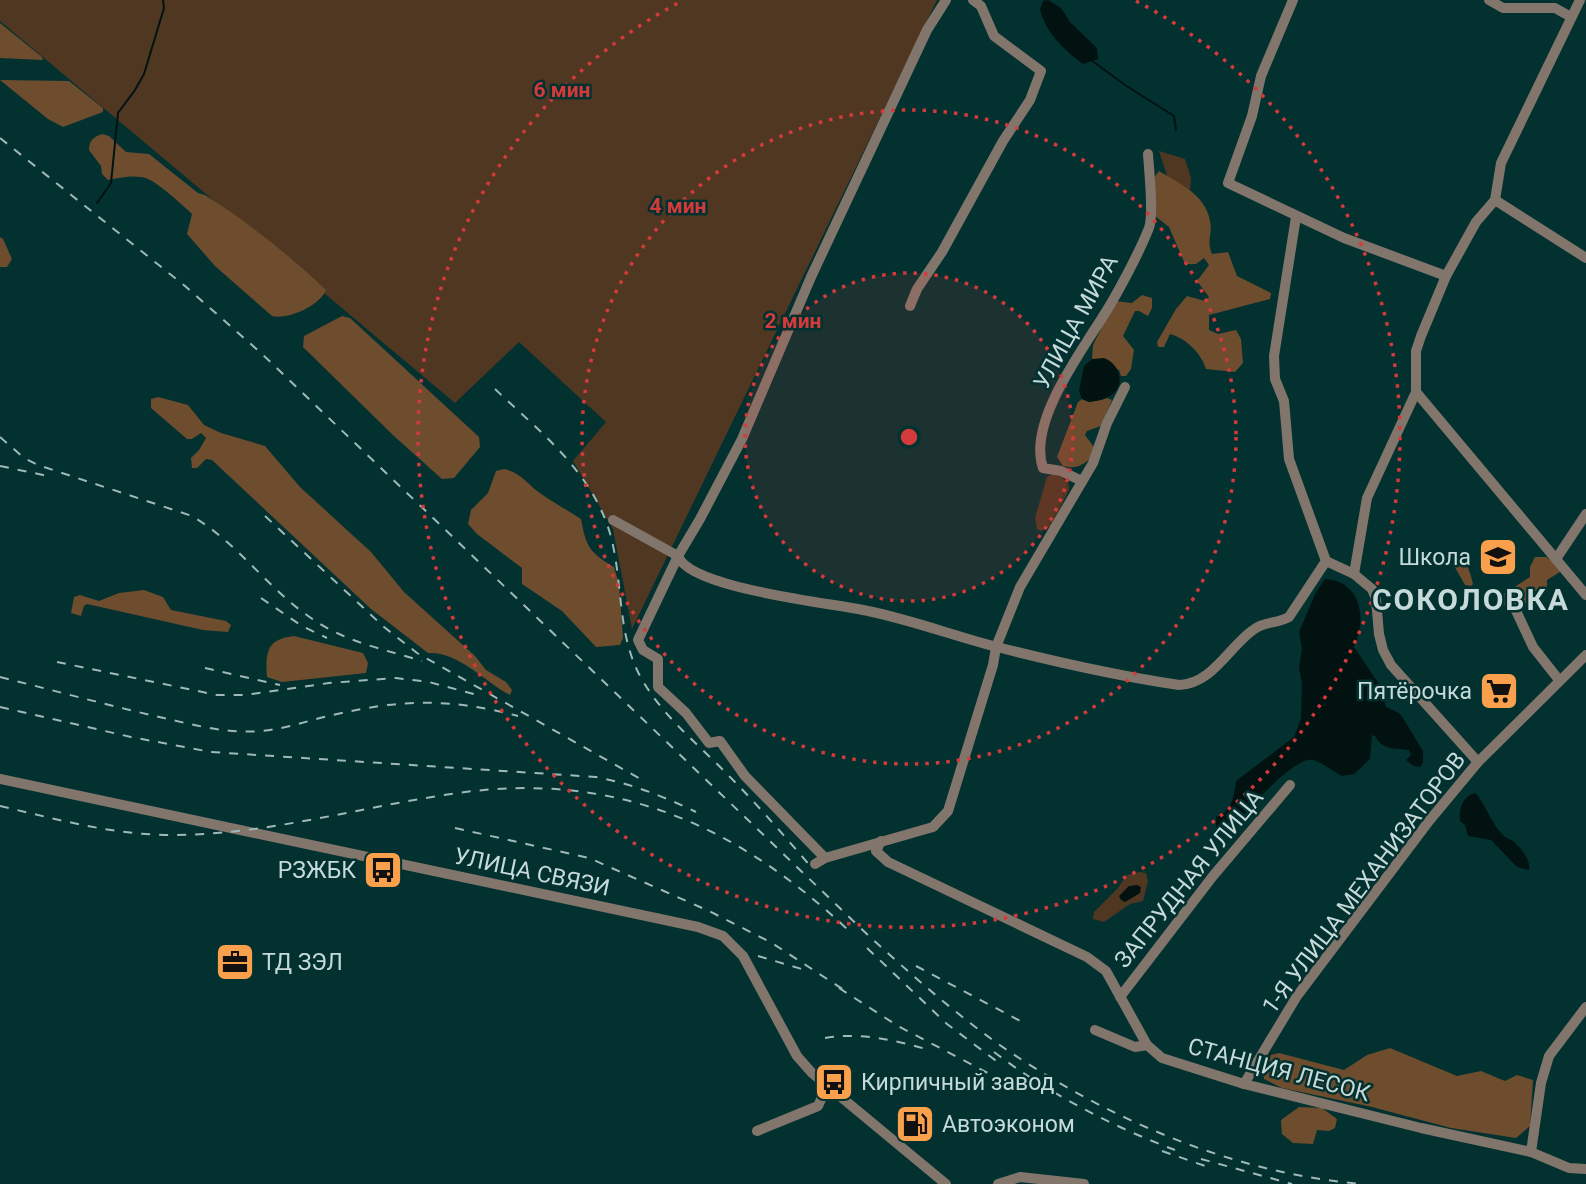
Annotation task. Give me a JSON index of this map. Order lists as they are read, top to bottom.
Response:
{
  "streets": {
    "street": [
      "УЛИЦА МИРА",
      "УЛИЦА СВЯЗИ",
      "ЗАПРУДНАЯ УЛИЦА",
      "1-Я УЛИЦА МЕХАНИЗАТОРОВ",
      "СТАНЦИЯ ЛЕСОК"
    ]
  },
  "crossings": [
    ["1-Я УЛИЦА МЕХАНИЗАТОРОВ", "СТАНЦИЯ ЛЕСОК"]
  ],
  "districts": ["СОКОЛОВКА"],
  "places": {
    "school or university": ["Школа"],
    "supermarket": ["Пятёрочка"],
    "bus stop": ["РЗЖБК", "Кирпичный завод"],
    "office": ["ТД ЗЭЛ"],
    "fuel station": ["Автоэконом"]
  },
  "rings": ["6 мин", "4 мин", "2 мин"]
}
